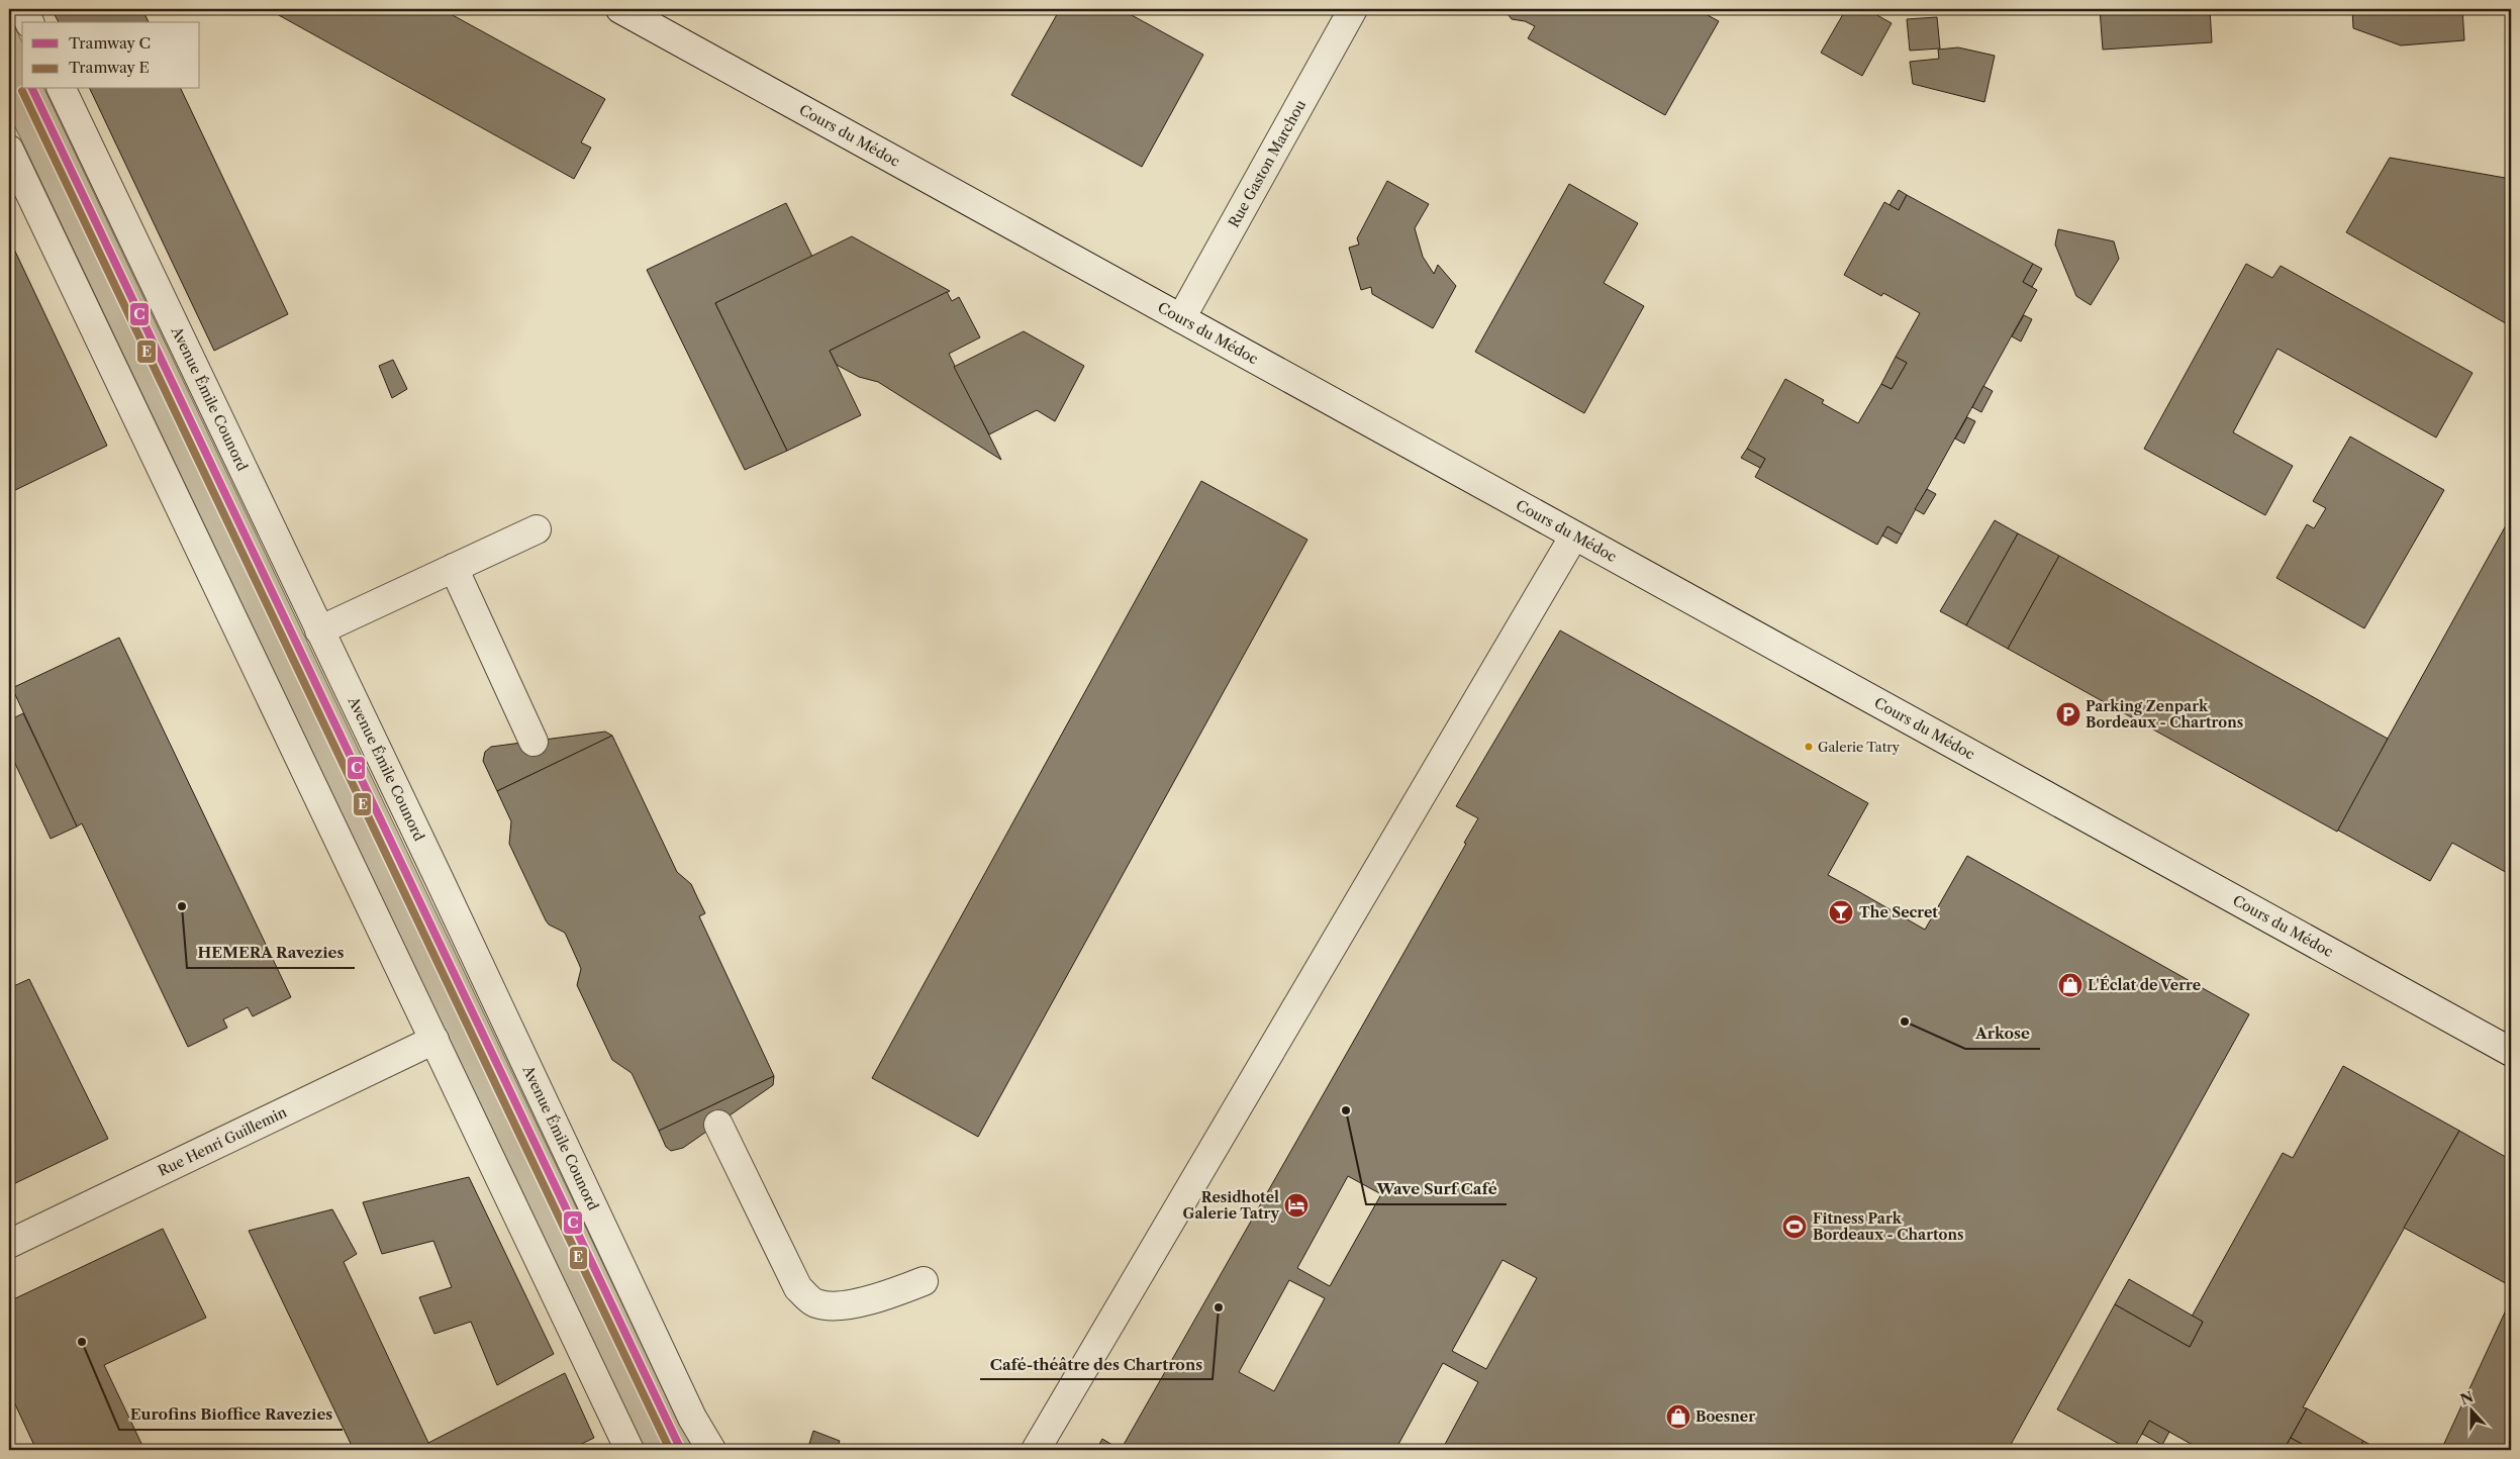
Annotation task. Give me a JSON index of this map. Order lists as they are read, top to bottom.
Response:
{
  "streets": {
    "street": [
      "Cours du Médoc",
      "Rue Gaston Marchou",
      "Avenue Émile Counord",
      "Rue Henri Guillemin"
    ]
  },
  "crossings": [
    ["Cours du Médoc", "Rue Gaston Marchou"]
  ],
  "places": {
    "parking": ["Parking Zenpark Bordeaux - Chartrons"],
    "other": [
      "Galerie Tatry",
      "HEMERA Ravezies",
      "Arkose",
      "Wave Surf Café",
      "Café-théâtre des Chartrons",
      "Eurofins Bioffice Ravezies"
    ],
    "bar": ["The Secret"],
    "shop": ["L'Éclat de Verre", "Boesner"],
    "hotel": ["Residhotel Galerie Tatry"],
    "sports": ["Fitness Park Bordeaux - Chartons"]
  },
  "lines": ["tram line C", "tram line E"],
  "legend": ["Tramway C", "Tramway E"],
  "north": "top"
}
